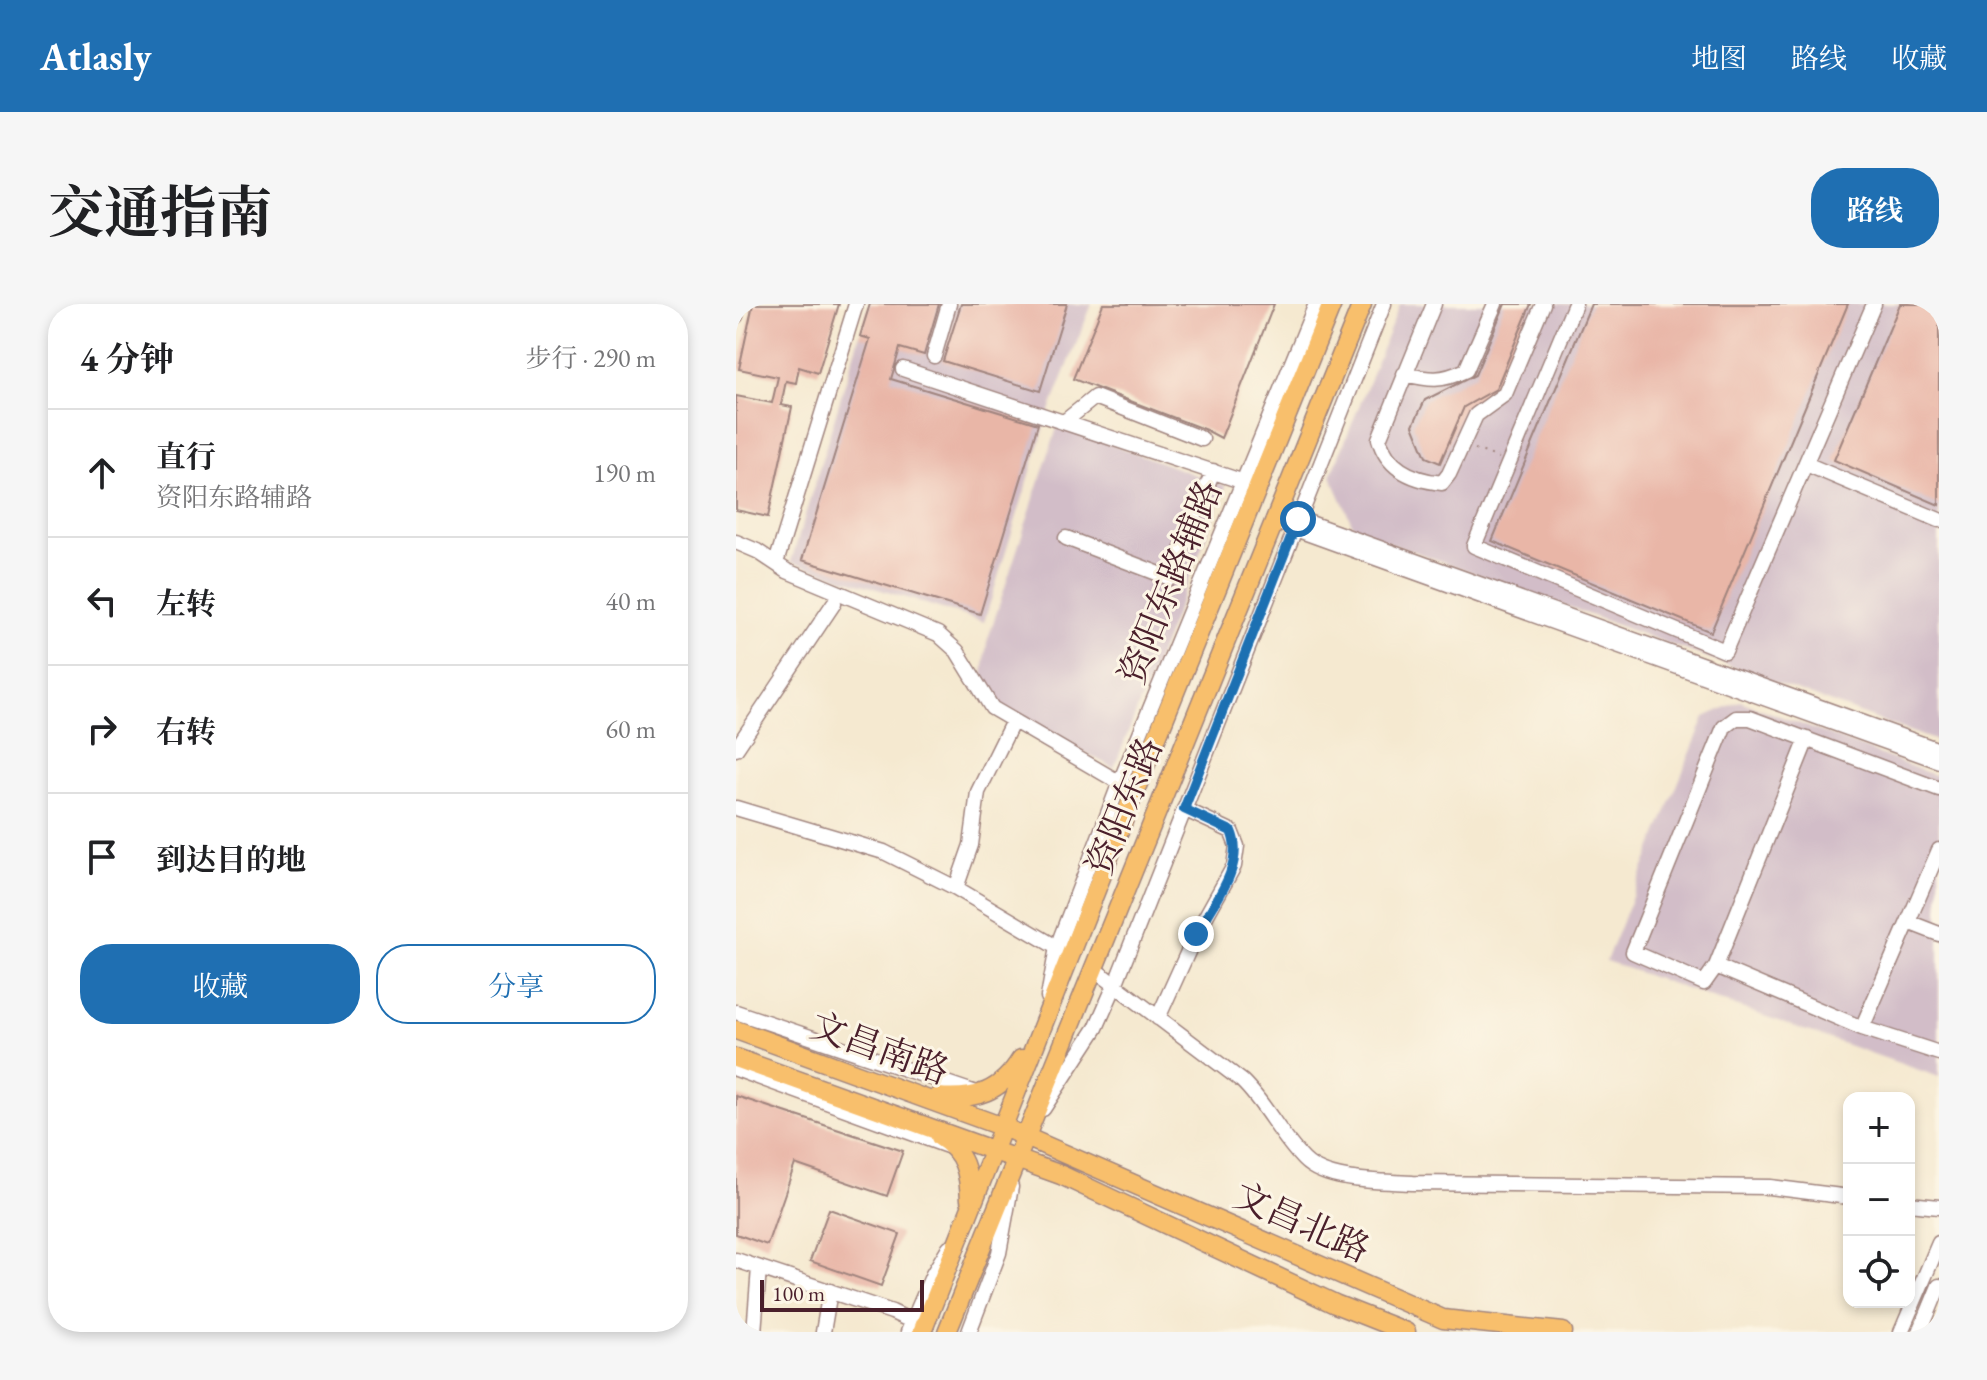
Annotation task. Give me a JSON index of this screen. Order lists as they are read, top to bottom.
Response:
{
  "streets": {
    "main road": ["资阳东路", "文昌南路", "文昌北路"],
    "street": ["资阳东路辅路"]
  },
  "crossings": [
    ["资阳东路辅路", "资阳东路"],
    ["资阳东路", "文昌南路"],
    ["资阳东路", "文昌北路"],
    ["文昌南路", "文昌北路"]
  ],
  "scale_bar": "100 m",
  "page": {
    "header": "Atlasly",
    "nav": ["地图", "路线", "收藏"],
    "title": "交通指南",
    "buttons": [
      "路线",
      ["收藏", "分享"]
    ],
    "heading": ["4 分钟", "步行 · 290 m"],
    "list": [
      ["直行", "资阳东路辅路", "190 m"],
      ["左转", "40 m"],
      ["右转", "60 m"],
      "到达目的地"
    ],
    "map_buttons": ["+", "−"],
    "scale": "100 m"
  }
}
